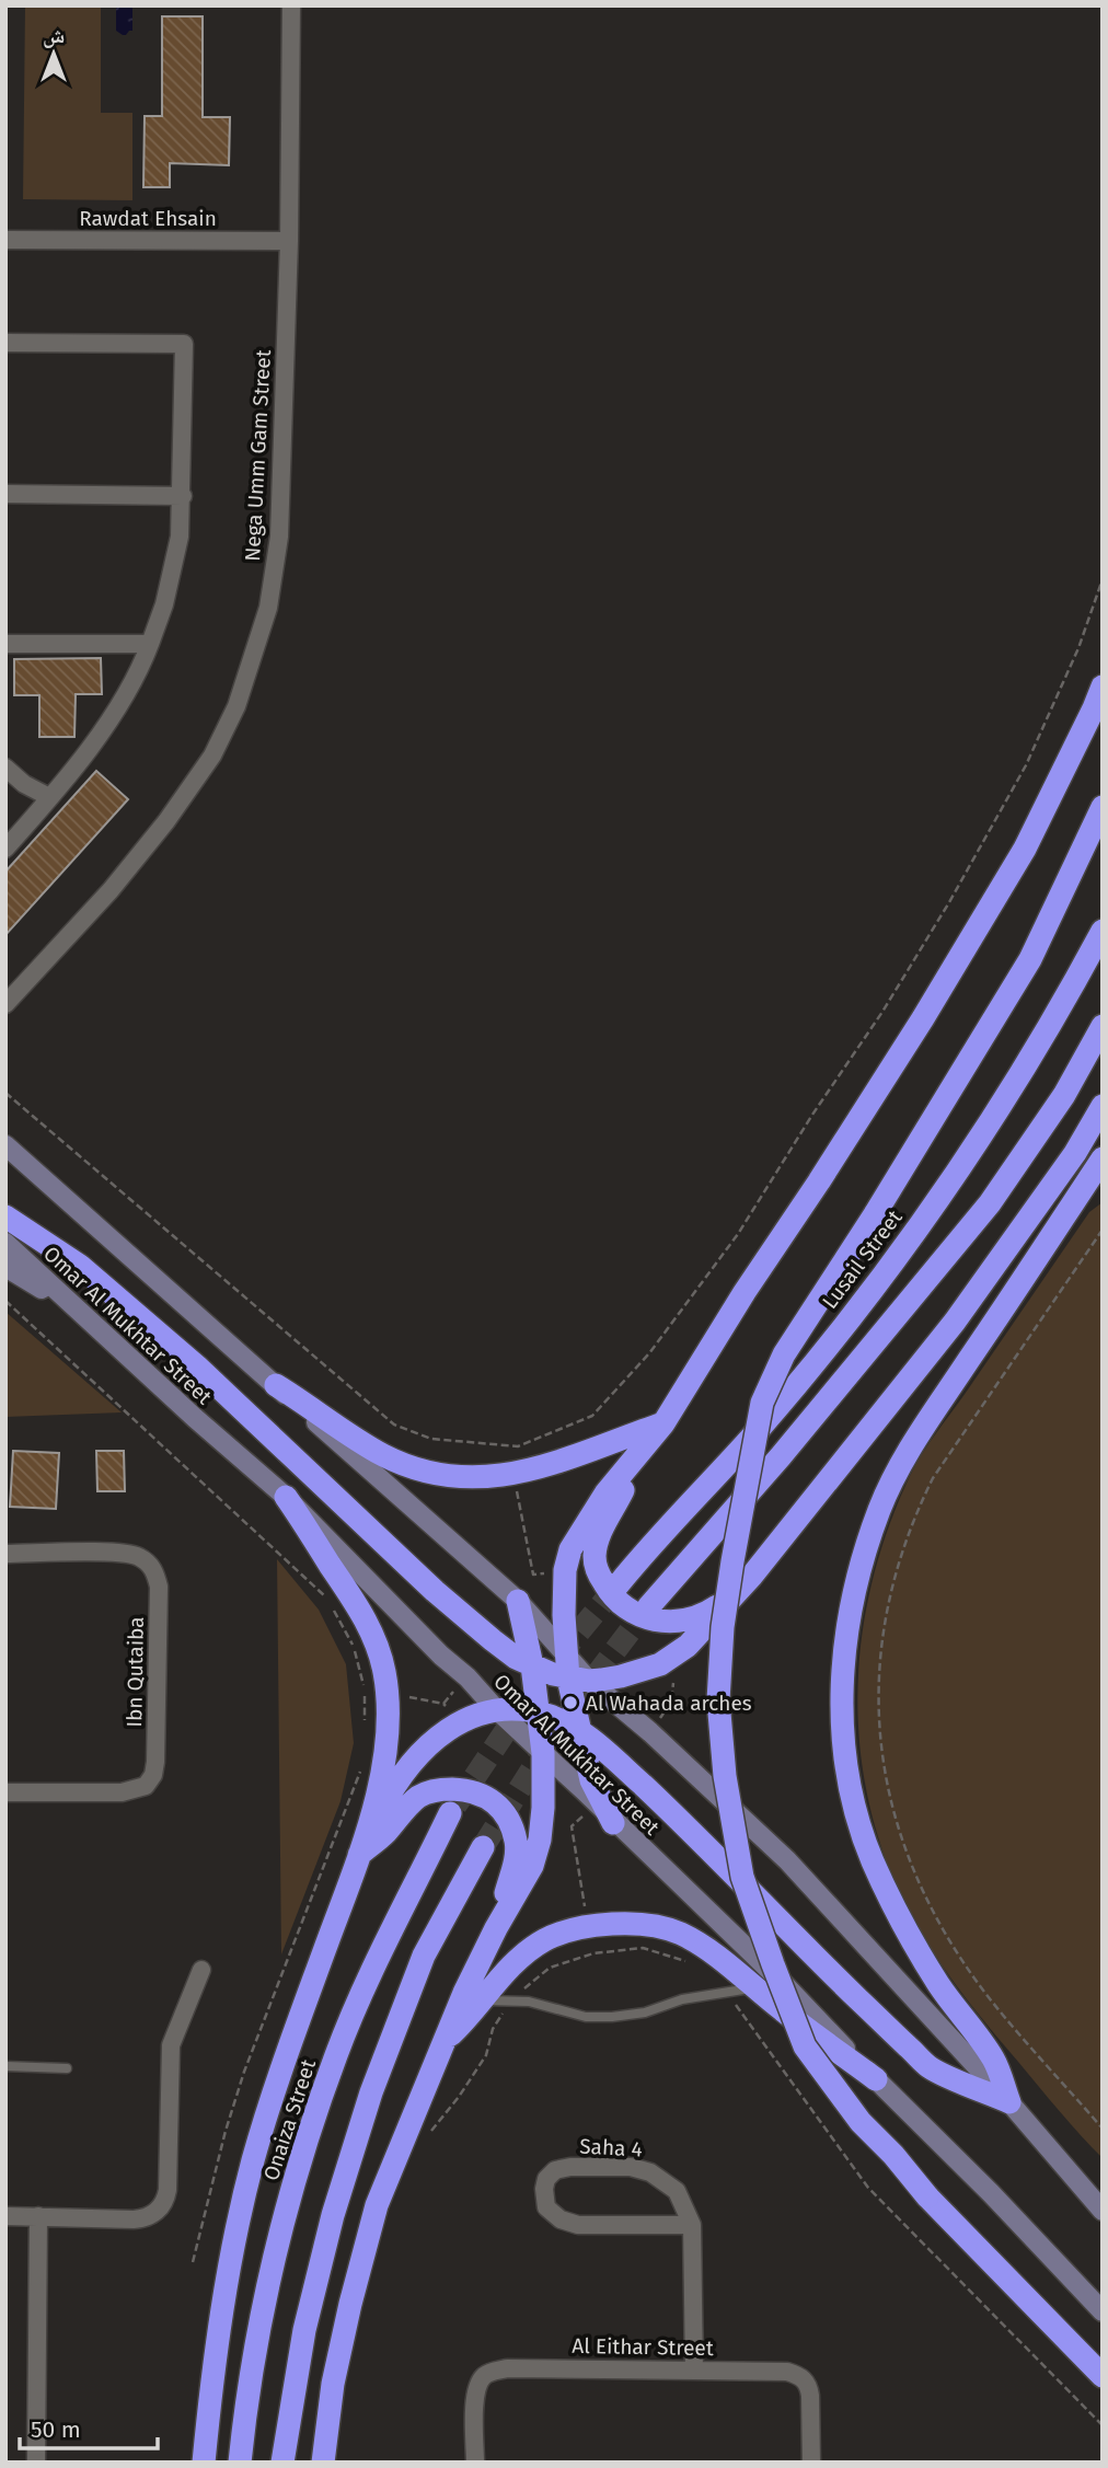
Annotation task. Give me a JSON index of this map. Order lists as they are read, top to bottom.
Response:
{
  "streets": {
    "highway": ["Lusail Street", "Onaiza Street"],
    "main road": ["Omar Al Mukhtar Street"],
    "street": [
      "Rawdat Ehsain",
      "Nega Umm Gam Street",
      "Ibn Qutaiba",
      "Saha 4",
      "Al Eithar Street"
    ]
  },
  "crossings": [
    ["Rawdat Ehsain", "Nega Umm Gam Street"],
    ["Saha 4", "Al Eithar Street"]
  ],
  "places": ["Al Wahada arches"],
  "scale_bar": "50 m",
  "north": "top"
}
